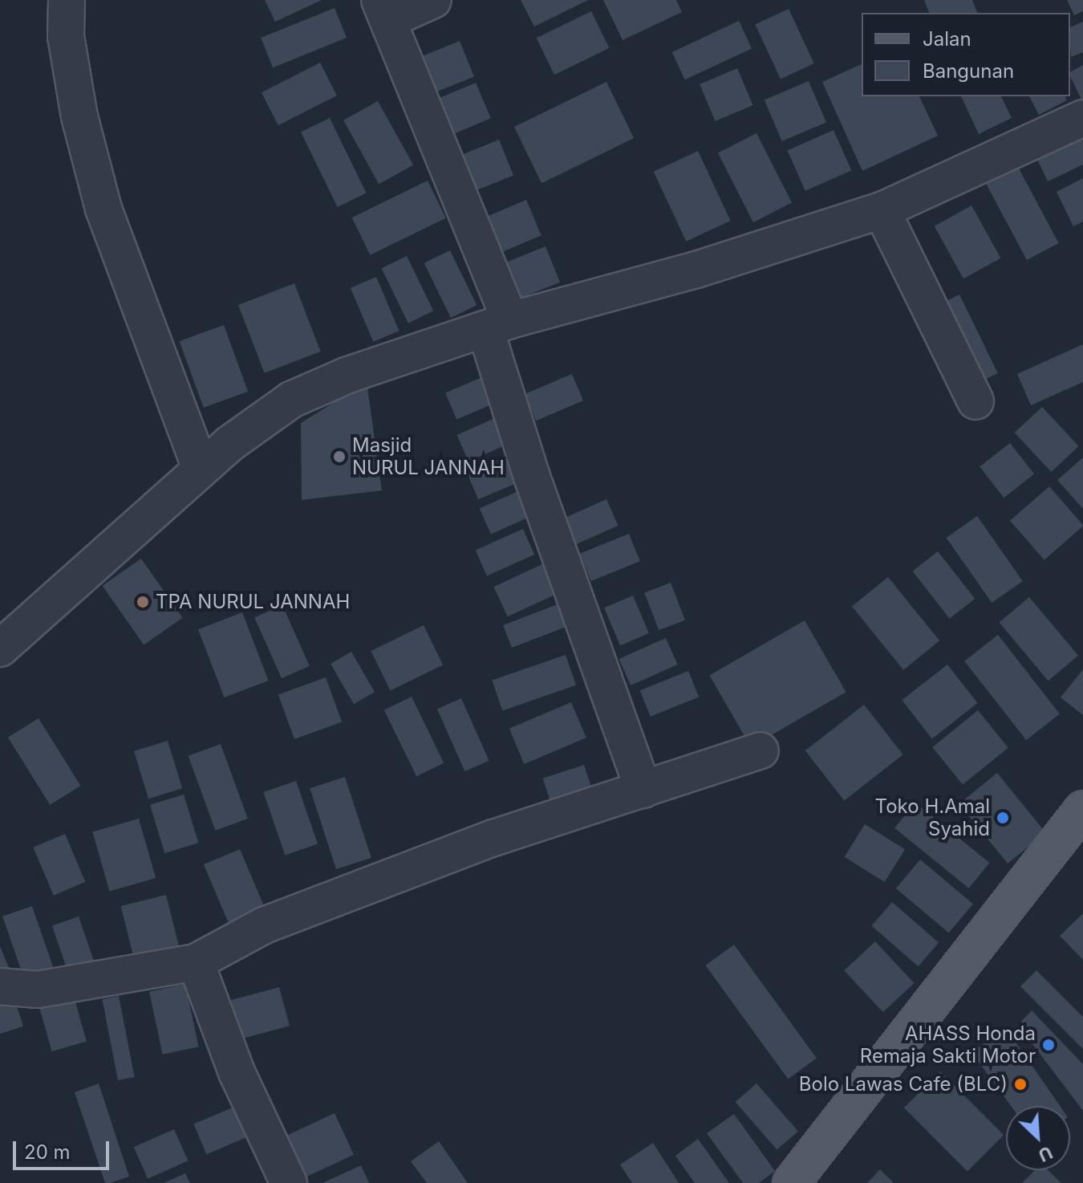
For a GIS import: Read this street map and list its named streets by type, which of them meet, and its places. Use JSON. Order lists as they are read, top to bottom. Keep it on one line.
{"places":["Masjid NURUL JANNAH","TPA NURUL JANNAH","Toko H.Amal Syahid","AHASS Honda Remaja Sakti Motor","Bolo Lawas Cafe (BLC)"],"legend":["Jalan","Bangunan"],"scale_bar":"20 m","north":"bottom right"}
